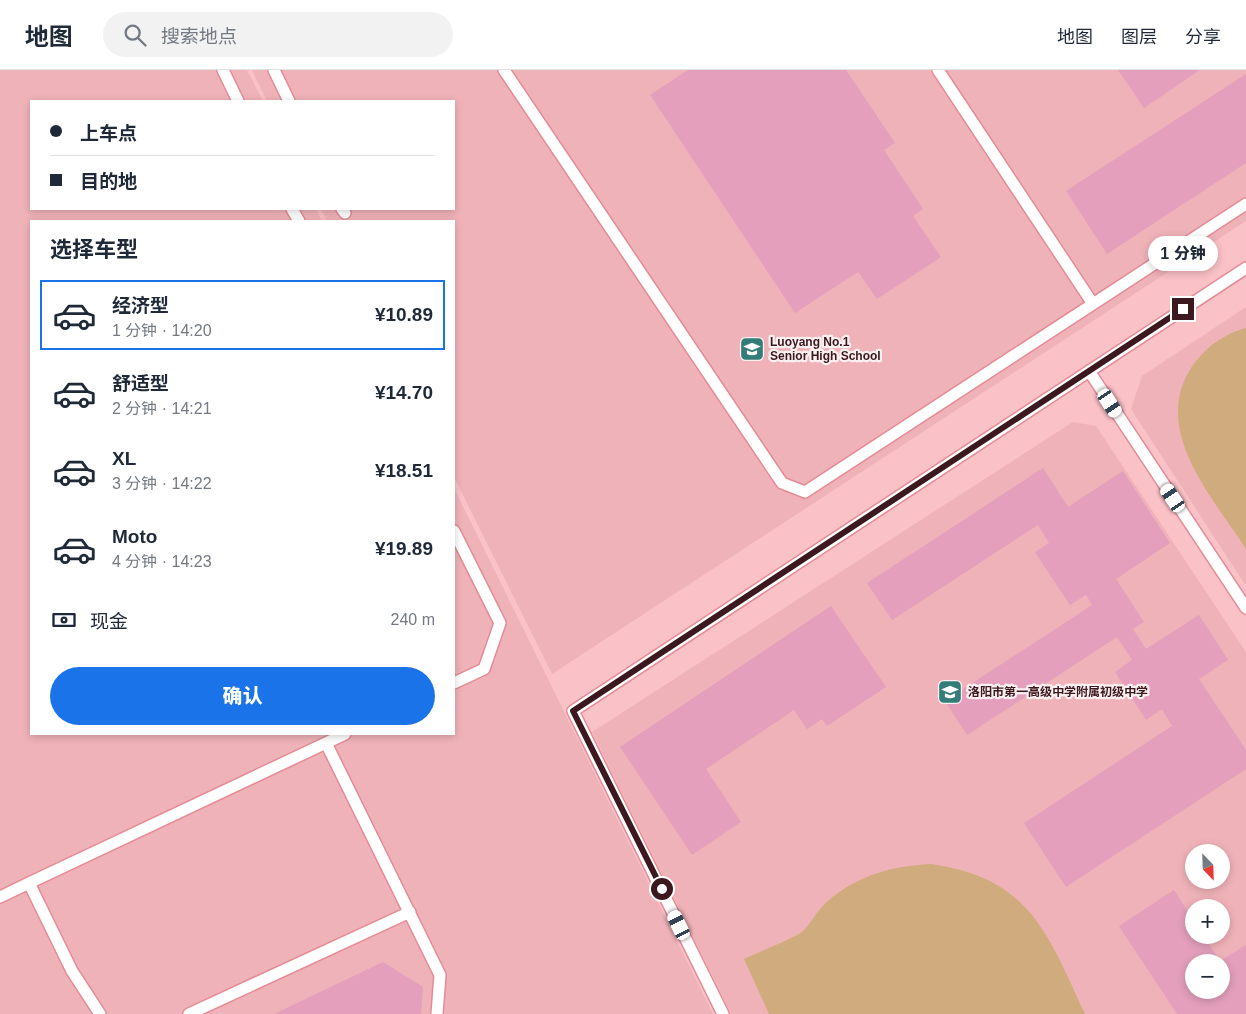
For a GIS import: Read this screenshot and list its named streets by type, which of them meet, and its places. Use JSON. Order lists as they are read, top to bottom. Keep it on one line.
{"places":{"school or university":["Luoyang No.1 Senior High School","洛阳市第一高级中学附属初级中学"]},"north":"bottom right","page":{"header":"地图","search":"搜索地点","nav":["地图","图层","分享"],"banner":["上车点","目的地"],"heading":"选择车型","bubble":"1 分钟","list":[{"name":"经济型","note":"1 分钟 · 14:20","value":"¥10.89"},{"name":"舒适型","note":"2 分钟 · 14:21","value":"¥14.70"},{"name":"XL","note":"3 分钟 · 14:22","value":"¥18.51"},{"name":"Moto","note":"4 分钟 · 14:23","value":"¥19.89"}],"pay":["现金","240 m"],"buttons":"确认","map_buttons":["+","−"]}}
